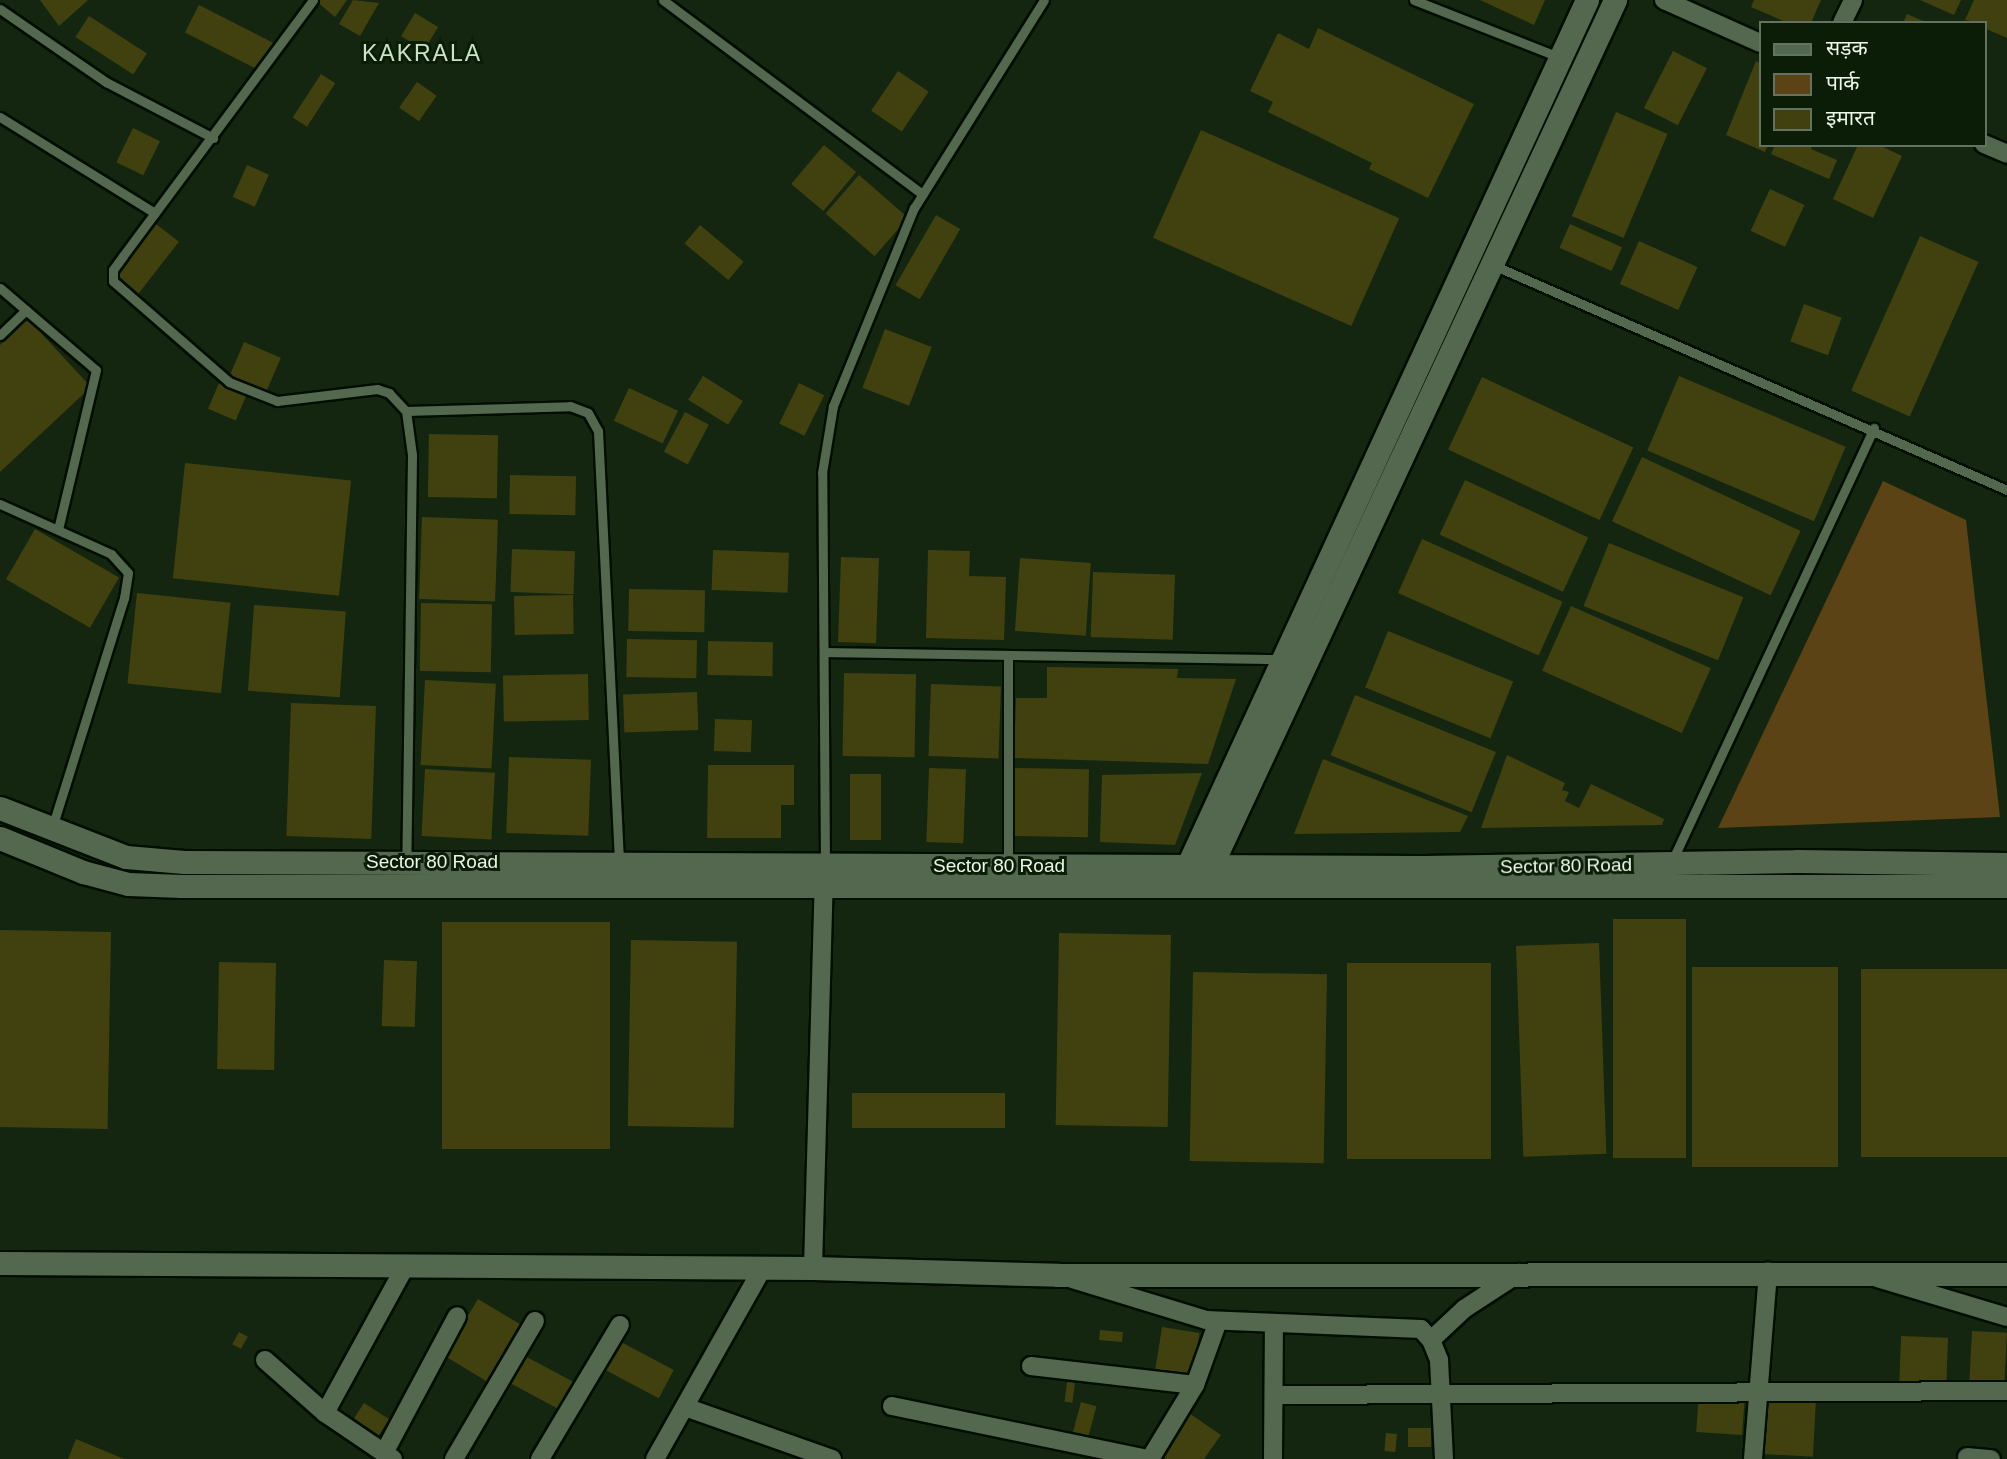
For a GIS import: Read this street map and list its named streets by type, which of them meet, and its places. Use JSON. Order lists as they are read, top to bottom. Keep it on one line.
{"streets":{"street":["Sector 80 Road"]},"districts":["KAKRALA"],"legend":["सड़क","पार्क","इमारत"]}
